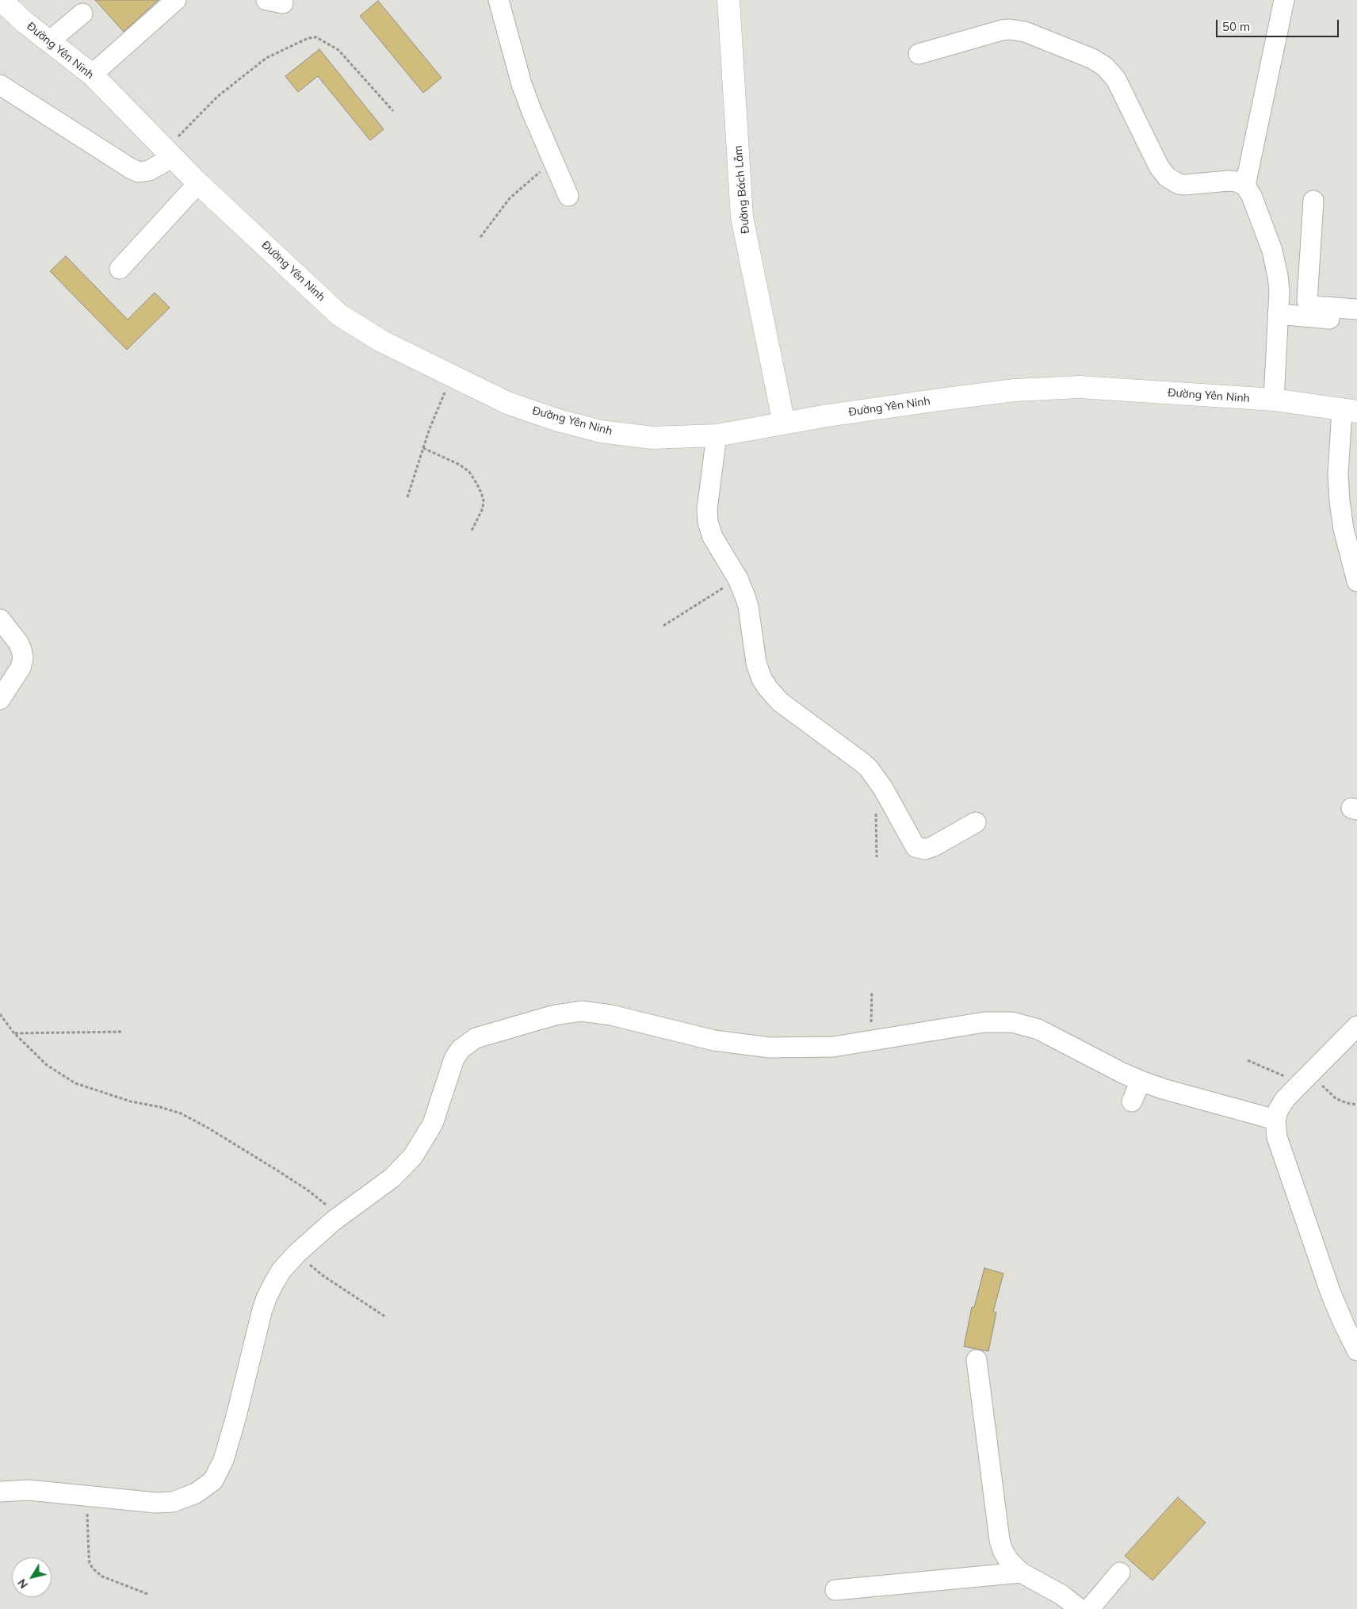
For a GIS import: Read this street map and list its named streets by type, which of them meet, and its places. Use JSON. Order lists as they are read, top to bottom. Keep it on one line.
{"streets":{"main road":["Đường Yên Ninh","Đường Bách Lẫm"]},"crossings":[["Đường Yên Ninh","Đường Bách Lẫm"]],"scale_bar":"50 m","north":"bottom left"}
